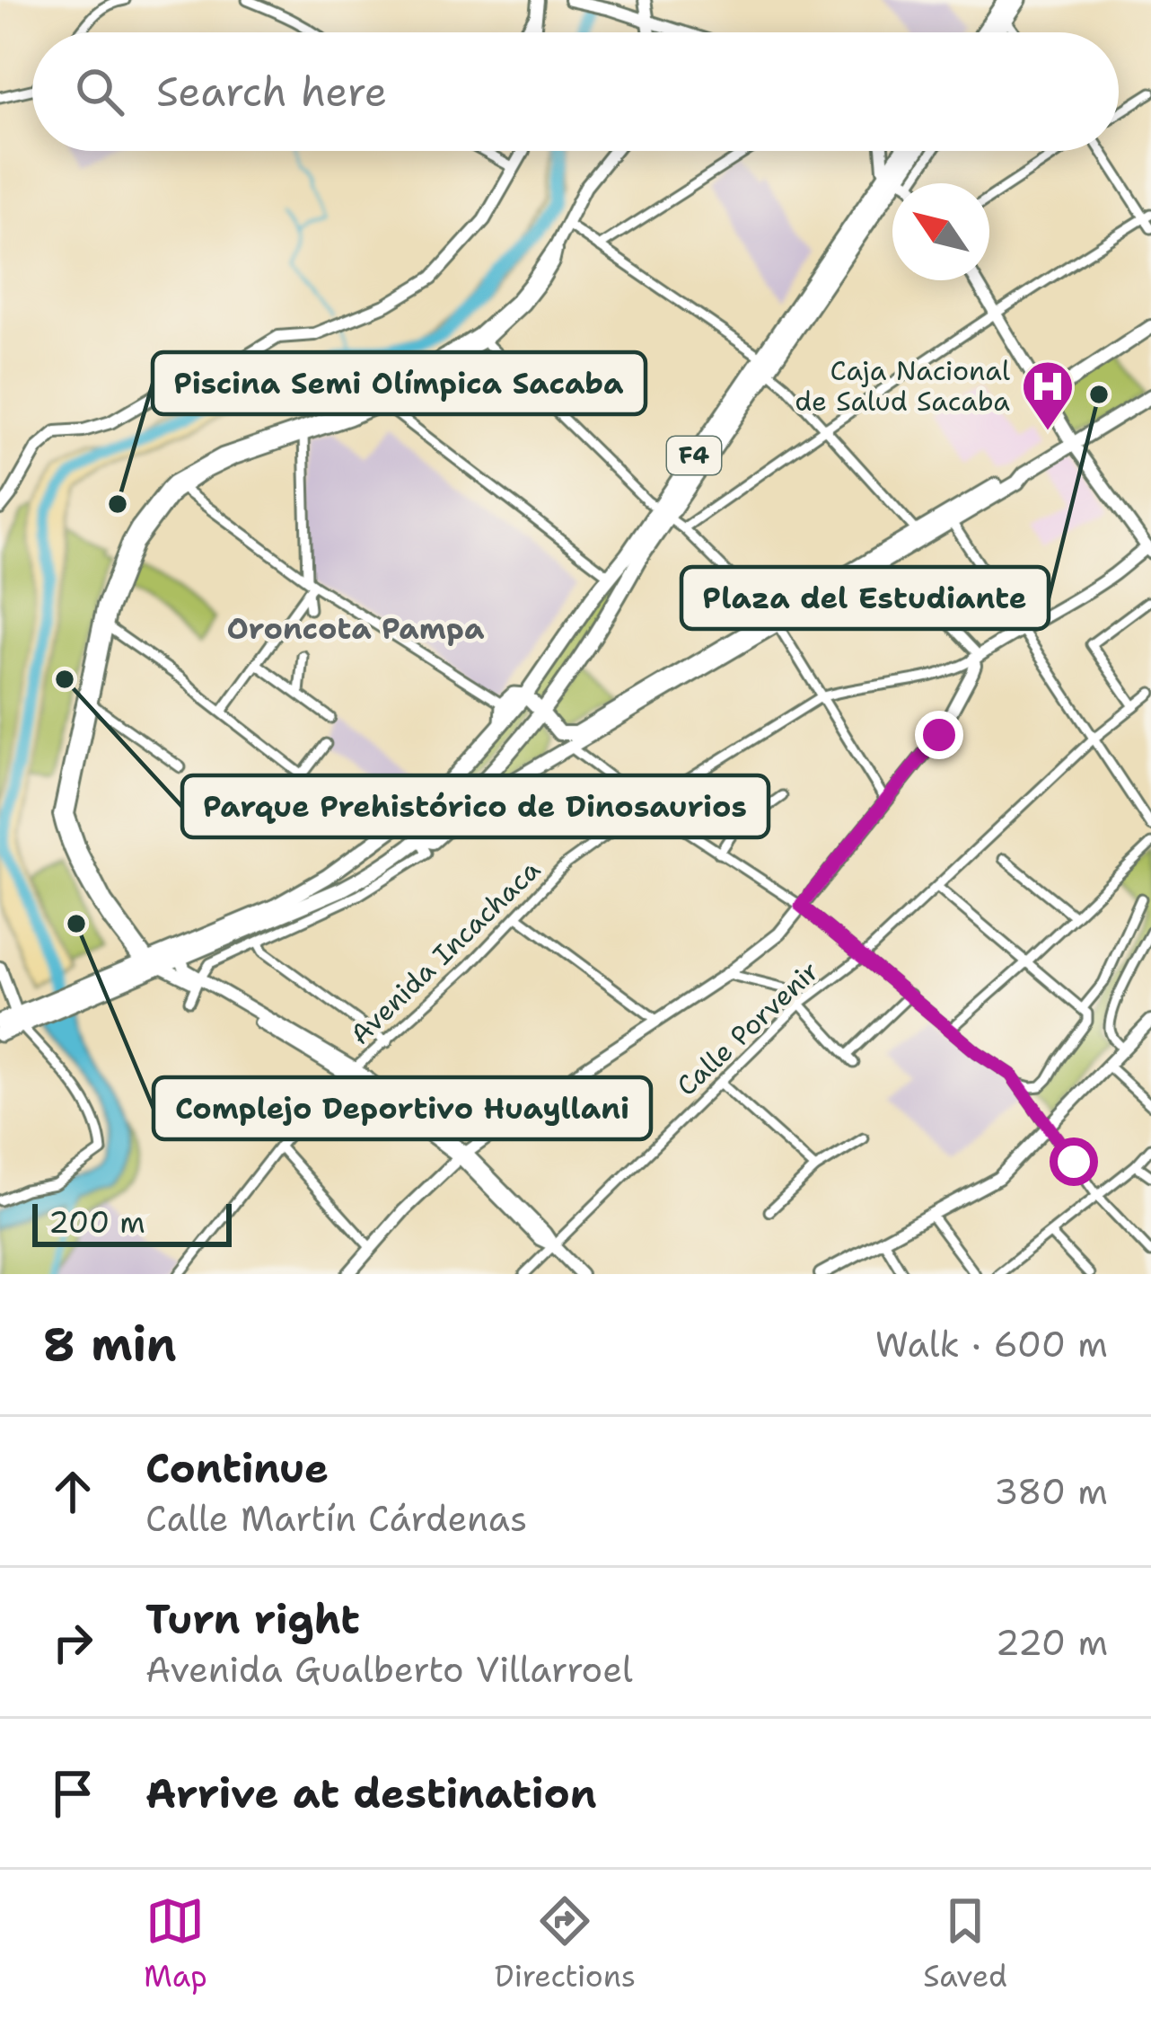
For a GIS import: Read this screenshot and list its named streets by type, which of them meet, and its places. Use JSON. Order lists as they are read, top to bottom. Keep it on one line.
{"streets":{"highway":["F4"],"street":["Avenida Incachaca","Calle Porvenir"]},"districts":["Oroncota Pampa"],"places":{"other":["Plaza del Estudiante","Piscina Semi Olímpica Sacaba","Parque Prehistórico de Dinosaurios","Complejo Deportivo Huayllani"],"hospital":["Caja Nacional de Salud Sacaba"]},"scale_bar":"200 m","north":"top left","page":{"search":"Search here","scale":"200 m","heading":["8 min","Walk · 600 m"],"list":[["Continue","Calle Martín Cárdenas","380 m"],["Turn right","Avenida Gualberto Villarroel","220 m"],"Arrive at destination"],"nav":["Map","Directions","Saved"]}}
